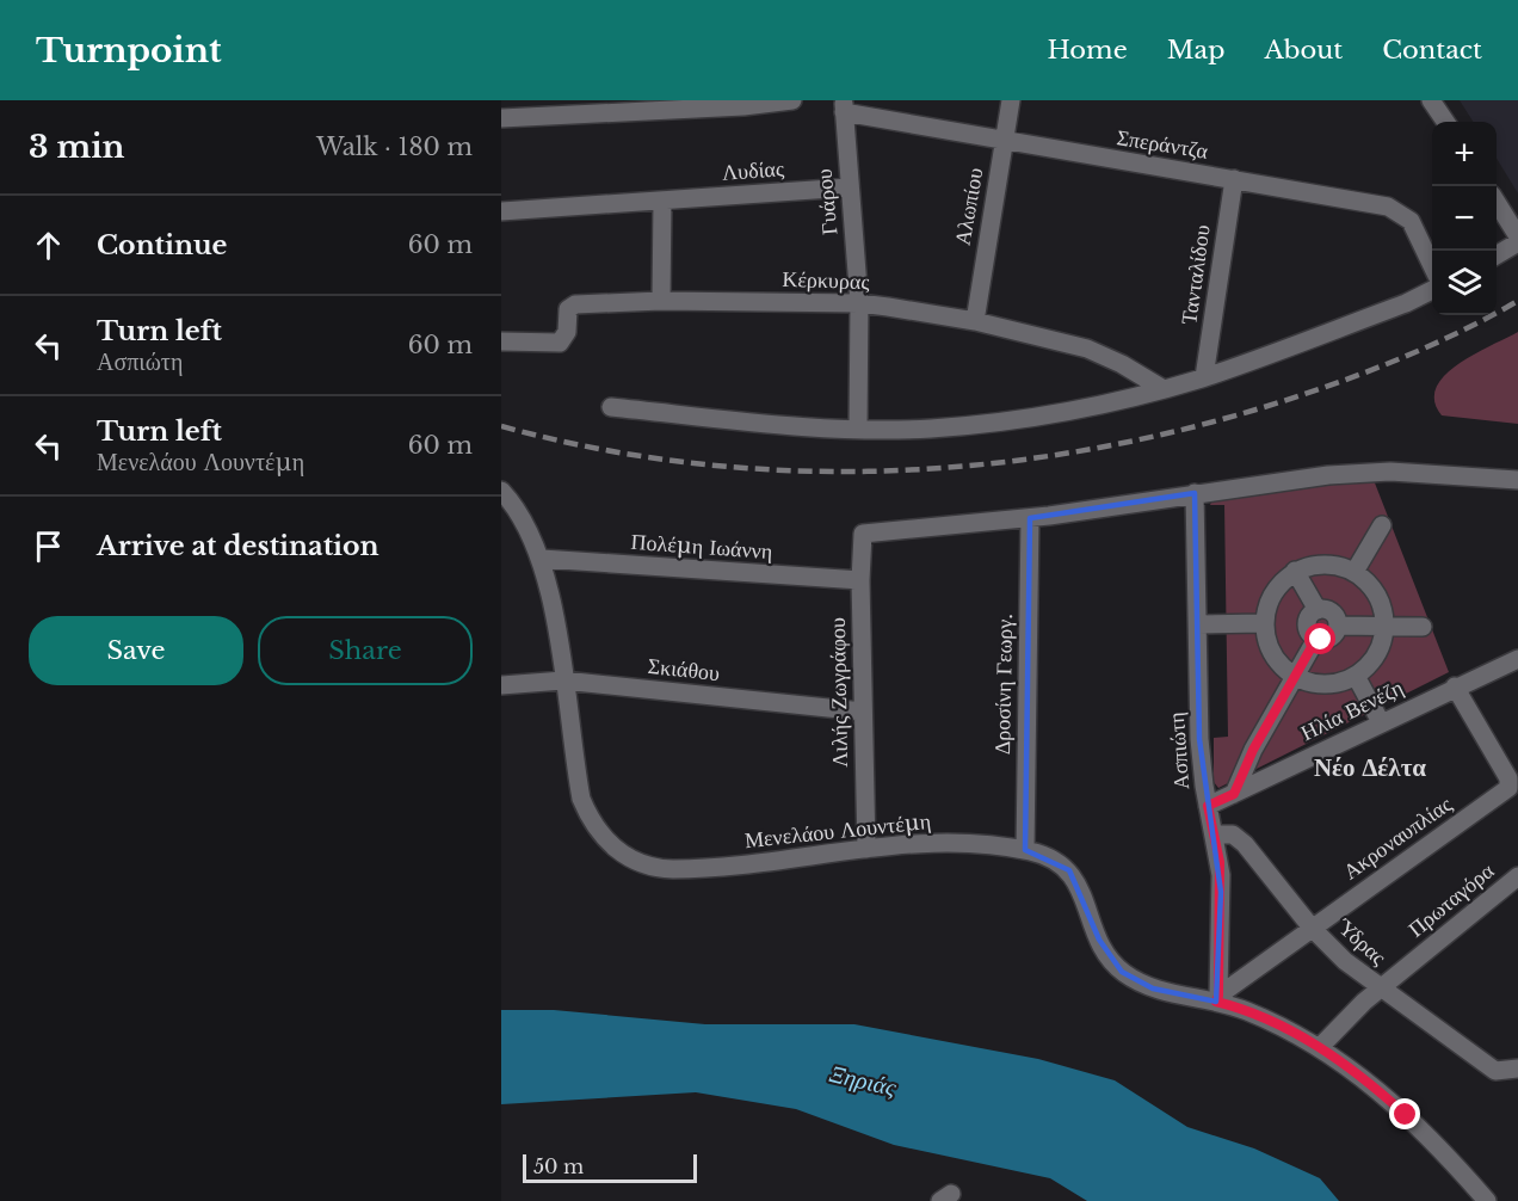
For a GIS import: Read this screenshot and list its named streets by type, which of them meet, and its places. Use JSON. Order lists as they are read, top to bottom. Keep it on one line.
{"streets":{"street":["Σπεράντζα","Λυδίας","Γυάρου","Αλωπίου","Τανταλίδου","Κέρκυρας","Πολέμη Ιωάννη","Σκιάθου","Δροσίνη Γεωργ.","Λιλής Ζωγράφου","Ηλία Βενέζη","Ασπιώτη","Μενελάου Λουντέμη","Ακροναυπλίας","Πρωταγόρα","Ύδρας"]},"crossings":[["Σπεράντζα","Γυάρου"],["Σπεράντζα","Αλωπίου"],["Σπεράντζα","Τανταλίδου"],["Λυδίας","Γυάρου"],["Γυάρου","Κέρκυρας"],["Αλωπίου","Κέρκυρας"],["Πολέμη Ιωάννη","Λιλής Ζωγράφου"],["Πολέμη Ιωάννη","Μενελάου Λουντέμη"],["Σκιάθου","Λιλής Ζωγράφου"],["Σκιάθου","Μενελάου Λουντέμη"],["Δροσίνη Γεωργ.","Λιλής Ζωγράφου"],["Δροσίνη Γεωργ.","Μενελάου Λουντέμη"],["Λιλής Ζωγράφου","Μενελάου Λουντέμη"],["Ηλία Βενέζη","Ασπιώτη"],["Ηλία Βενέζη","Ακροναυπλίας"],["Ασπιώτη","Μενελάου Λουντέμη"],["Ασπιώτη","Ακροναυπλίας"],["Ασπιώτη","Ύδρας"],["Μενελάου Λουντέμη","Ακροναυπλίας"],["Μενελάου Λουντέμη","Πρωταγόρα"],["Ακροναυπλίας","Ύδρας"],["Πρωταγόρα","Ύδρας"]],"districts":["Νέο Δέλτα"],"water":["Ξηριάς"],"scale_bar":"50 m","page":{"header":"Turnpoint","nav":["Home","Map","About","Contact"],"heading":["3 min","Walk · 180 m"],"map_buttons":["+","−"],"list":[["Continue","60 m"],["Turn left","Ασπιώτη","60 m"],["Turn left","Μενελάου Λουντέμη","60 m"],"Arrive at destination"],"buttons":["Save","Share"],"scale":"50 m"}}
